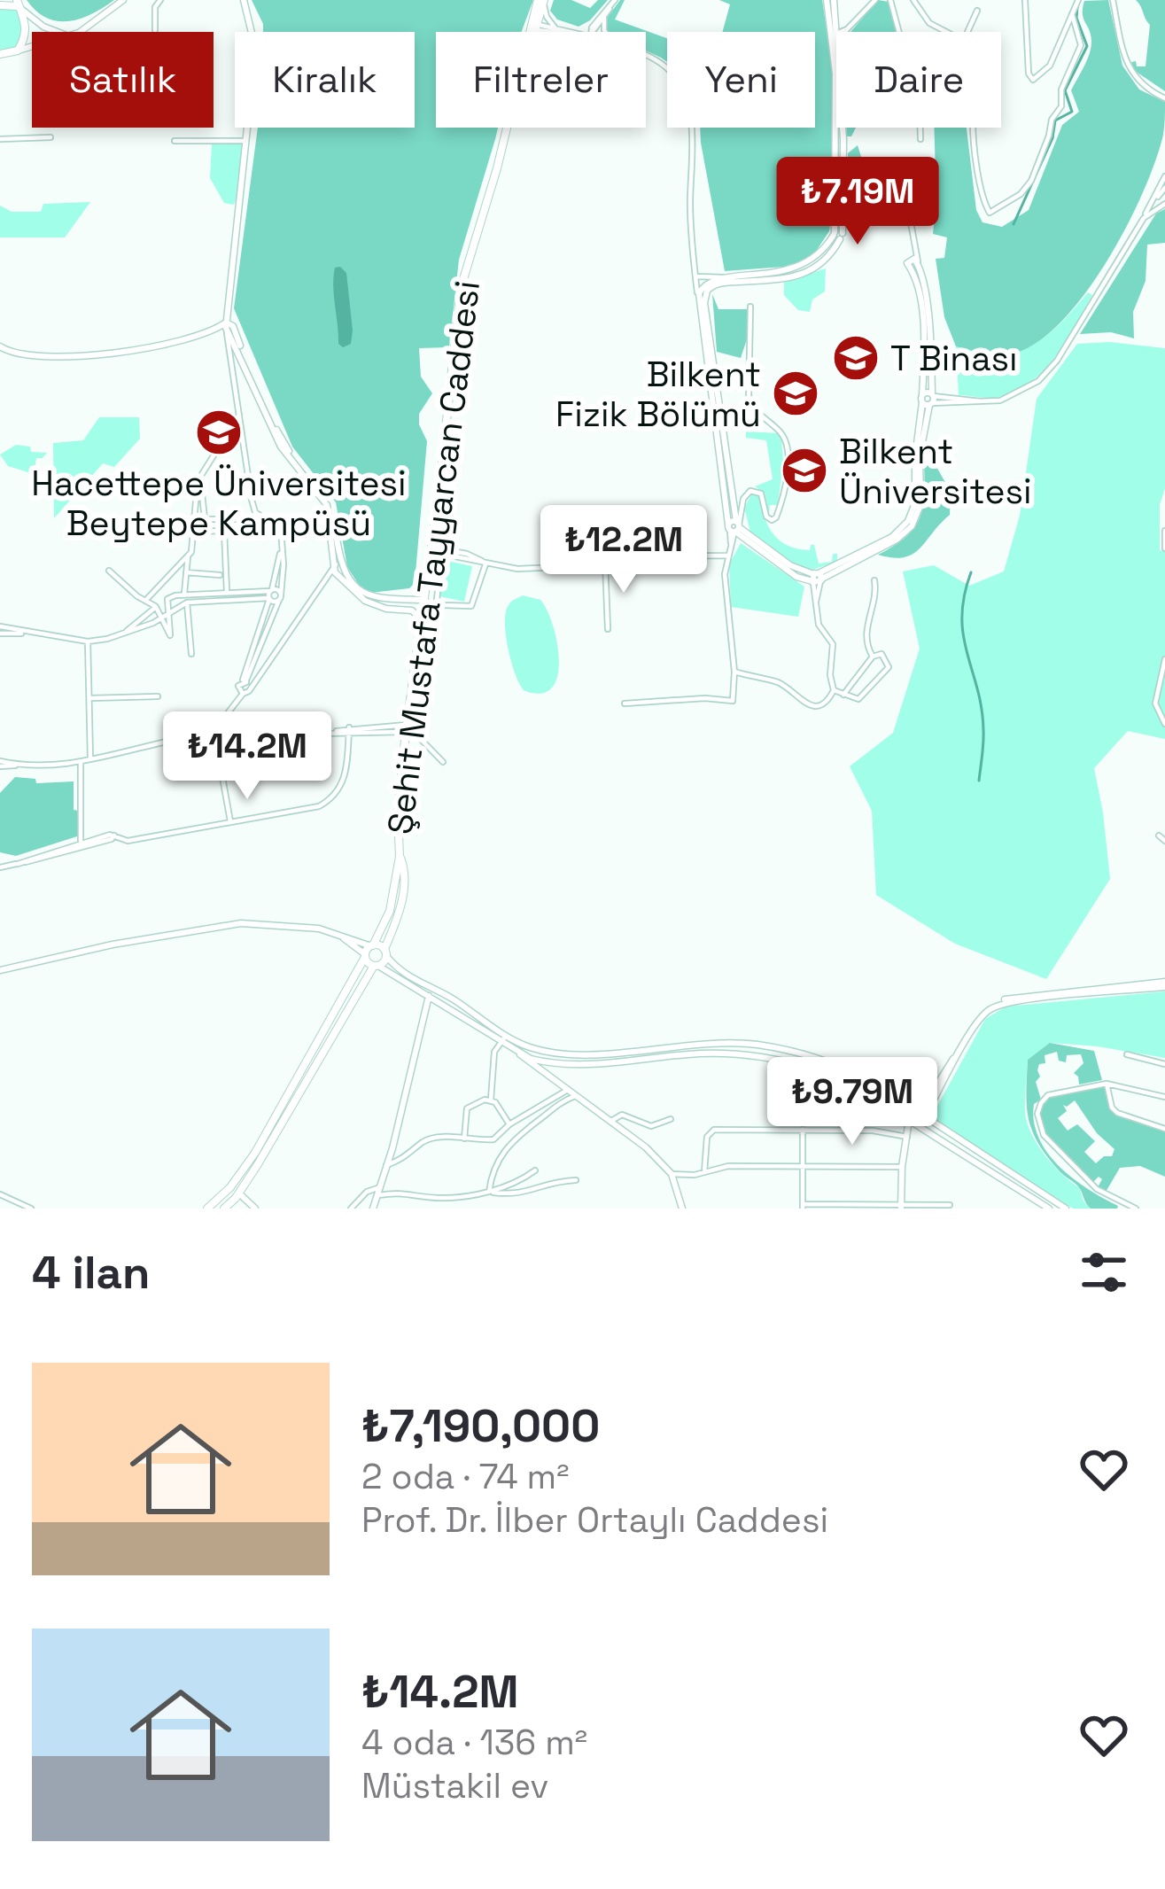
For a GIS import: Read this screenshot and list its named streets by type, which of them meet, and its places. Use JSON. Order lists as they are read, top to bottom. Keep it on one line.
{"streets":{"main road":["Şehit Mustafa Tayyarcan Caddesi"]},"places":{"school or university":["T Binası","Bilkent Fizik Bölümü","Hacettepe Üniversitesi Beytepe Kampüsü","Bilkent Üniversitesi"]},"page":{"chip":["Satılık","Kiralık","Filtreler","Yeni","Daire"],"price":["₺7.19M","₺12.2M","₺14.2M","₺9.79M"],"heading":"4 ilan","list":[{"name":"₺7,190,000","note":"2 oda · 74 m² · Prof. Dr. İlber Ortaylı Caddesi"},{"name":"₺14.2M","note":"4 oda · 136 m² · Müstakil ev"}]}}
